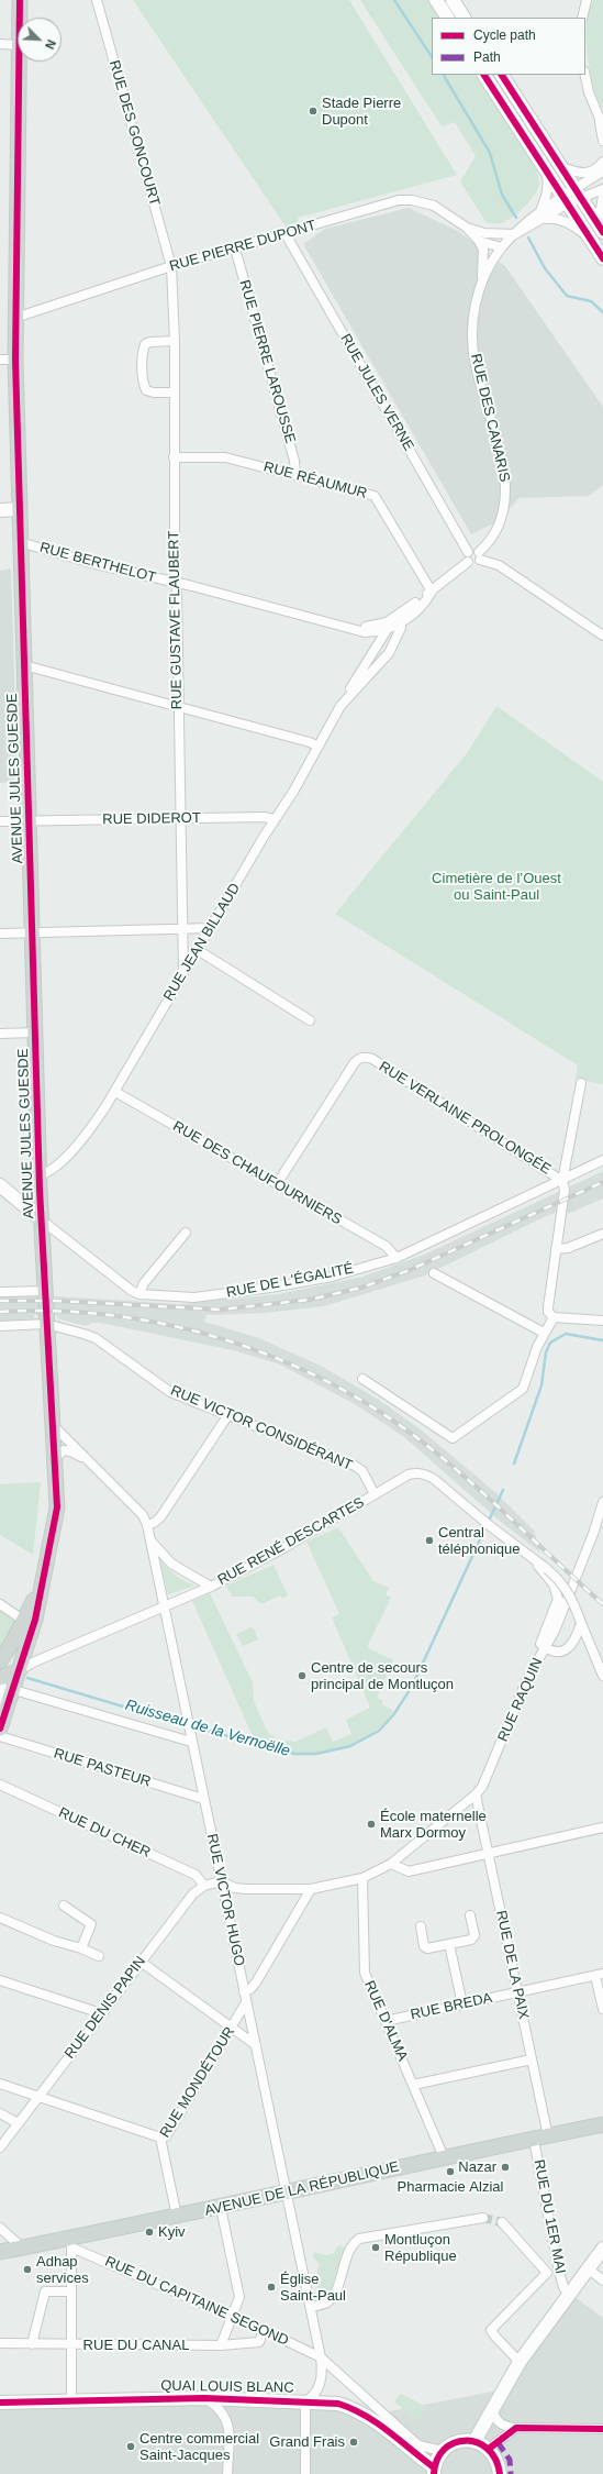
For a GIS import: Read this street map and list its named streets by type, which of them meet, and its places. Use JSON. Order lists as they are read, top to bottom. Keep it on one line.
{"streets":{"main road":["AVENUE JULES GUESDE","AVENUE DE LA RÉPUBLIQUE","QUAI LOUIS BLANC"],"street":["RUE DES GONCOURT","RUE PIERRE DUPONT","RUE PIERRE LAROUSSE","RUE JULES VERNE","RUE DES CANARIS","RUE RÉAUMUR","RUE BERTHELOT","RUE GUSTAVE FLAUBERT","RUE DIDEROT","RUE JEAN BILLAUD","RUE VERLAINE PROLONGÉE","RUE DES CHAUFOURNIERS","RUE DE L'ÉGALITÉ","RUE VICTOR CONSIDÉRANT","RUE RENÉ DESCARTES","RUE RAQUIN","RUE PASTEUR","RUE DU CHER","RUE VICTOR HUGO","RUE DE LA PAIX","RUE BREDA","RUE DENIS PAPIN","RUE D'ALMA","RUE MONDÉTOUR","RUE DU 1ER MAI","RUE DU CAPITAINE SEGOND","RUE DU CANAL"]},"crossings":[["RUE DES GONCOURT","RUE PIERRE DUPONT"],["RUE DES GONCOURT","RUE GUSTAVE FLAUBERT"],["RUE PIERRE DUPONT","RUE PIERRE LAROUSSE"],["RUE PIERRE DUPONT","RUE JULES VERNE"],["RUE PIERRE DUPONT","RUE GUSTAVE FLAUBERT"],["RUE PIERRE DUPONT","AVENUE JULES GUESDE"],["RUE PIERRE LAROUSSE","RUE RÉAUMUR"],["RUE JULES VERNE","RUE DES CANARIS"],["RUE RÉAUMUR","RUE GUSTAVE FLAUBERT"],["RUE BERTHELOT","RUE GUSTAVE FLAUBERT"],["RUE BERTHELOT","AVENUE JULES GUESDE"],["RUE GUSTAVE FLAUBERT","RUE DIDEROT"],["RUE GUSTAVE FLAUBERT","RUE JEAN BILLAUD"],["AVENUE JULES GUESDE","RUE DIDEROT"],["AVENUE JULES GUESDE","RUE JEAN BILLAUD"],["AVENUE JULES GUESDE","RUE VICTOR CONSIDÉRANT"],["RUE DIDEROT","RUE JEAN BILLAUD"],["RUE JEAN BILLAUD","RUE DES CHAUFOURNIERS"],["RUE VERLAINE PROLONGÉE","RUE DES CHAUFOURNIERS"],["RUE VERLAINE PROLONGÉE","RUE DE L'ÉGALITÉ"],["RUE DES CHAUFOURNIERS","RUE DE L'ÉGALITÉ"],["RUE VICTOR CONSIDÉRANT","RUE RENÉ DESCARTES"],["RUE RENÉ DESCARTES","RUE VICTOR HUGO"],["RUE RAQUIN","RUE VICTOR HUGO"],["RUE RAQUIN","RUE DE LA PAIX"],["RUE RAQUIN","RUE DENIS PAPIN"],["RUE RAQUIN","RUE D'ALMA"],["RUE PASTEUR","RUE VICTOR HUGO"],["RUE DU CHER","RUE DENIS PAPIN"],["RUE VICTOR HUGO","RUE DENIS PAPIN"],["RUE VICTOR HUGO","RUE MONDÉTOUR"],["RUE VICTOR HUGO","AVENUE DE LA RÉPUBLIQUE"],["RUE VICTOR HUGO","QUAI LOUIS BLANC"],["RUE DE LA PAIX","RUE BREDA"],["RUE DE LA PAIX","AVENUE DE LA RÉPUBLIQUE"],["RUE BREDA","RUE D'ALMA"],["RUE D'ALMA","AVENUE DE LA RÉPUBLIQUE"],["RUE MONDÉTOUR","AVENUE DE LA RÉPUBLIQUE"],["AVENUE DE LA RÉPUBLIQUE","RUE DU 1ER MAI"],["AVENUE DE LA RÉPUBLIQUE","RUE DU CAPITAINE SEGOND"],["RUE DU CAPITAINE SEGOND","RUE DU CANAL"],["RUE DU CAPITAINE SEGOND","QUAI LOUIS BLANC"]],"water":["Ruisseau de la Vernoëlle"],"parks":["Cimetière de l’Ouest ou Saint-Paul"],"places":["Stade Pierre Dupont","Central téléphonique","Centre de secours principal de Montluçon","École maternelle Marx Dormoy","Nazar","Pharmacie Alzial","Kyiv","Montluçon République","Adhap services","Église Saint-Paul","Grand Frais","Centre commercial Saint-Jacques"],"legend":["Cycle path","Path"],"north":"bottom right"}
